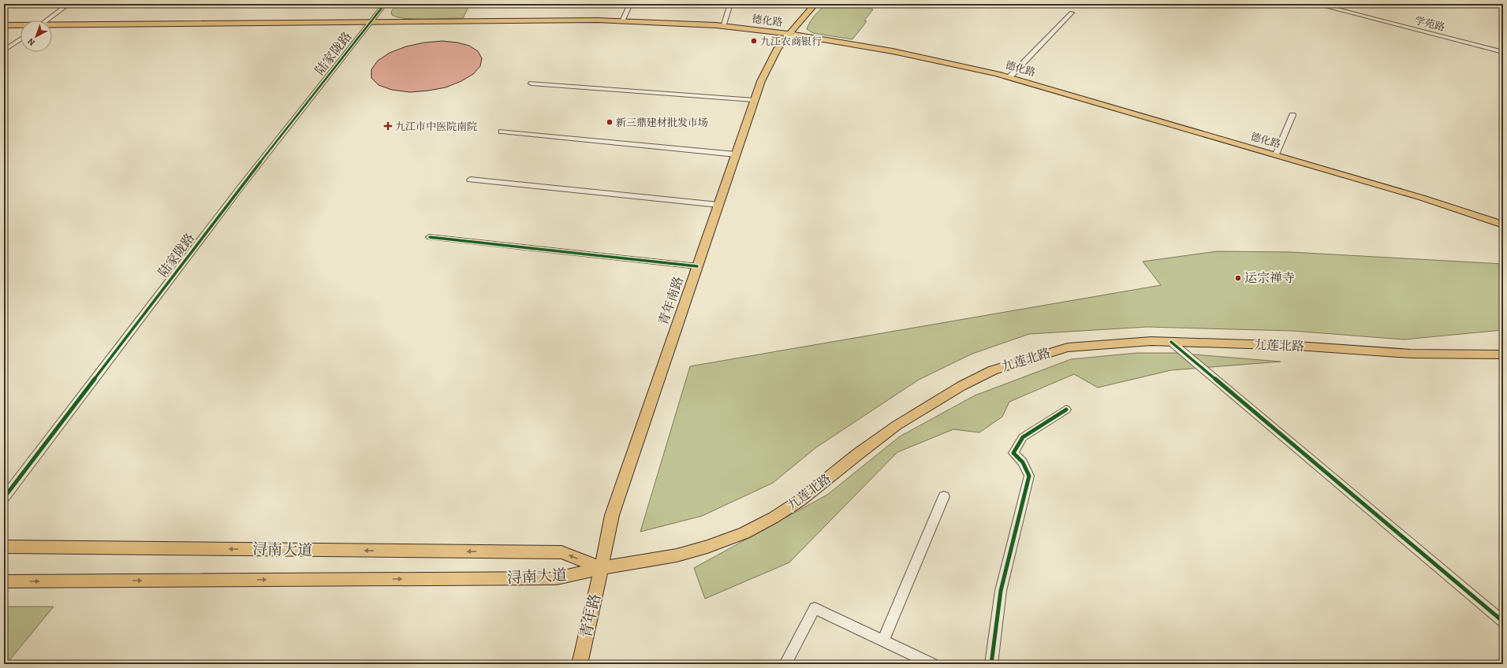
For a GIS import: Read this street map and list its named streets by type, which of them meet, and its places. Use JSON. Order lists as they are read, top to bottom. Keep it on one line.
{"streets":{"main road":["德化路","青年南路","九莲北路","浔南大道","青年路"],"street":["学苑路","陆家陇路"]},"crossings":[["德化路","陆家陇路"],["德化路","青年南路"],["青年南路","九莲北路"],["青年南路","浔南大道"],["青年南路","青年路"],["九莲北路","浔南大道"],["九莲北路","青年路"],["浔南大道","青年路"]],"places":{"other":["九江农商银行","新三鼎建材批发市场","运宗禅寺"],"health":["九江市中医院南院"]},"north":"bottom left"}
